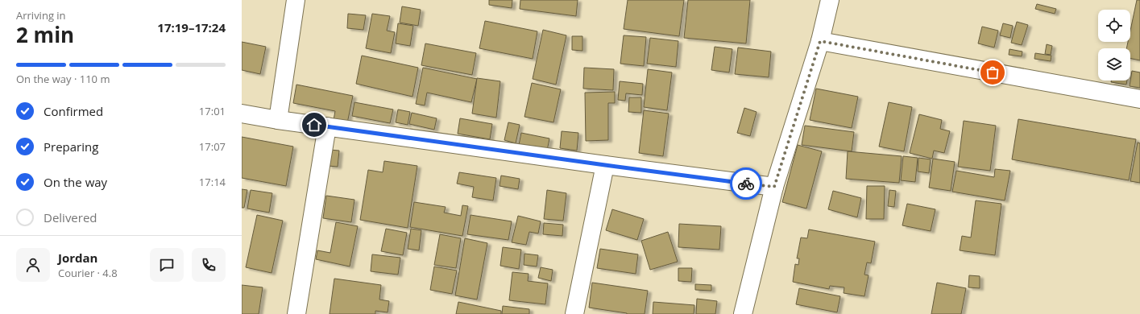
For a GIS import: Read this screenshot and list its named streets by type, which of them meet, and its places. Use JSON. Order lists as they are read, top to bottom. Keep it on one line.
{"page":{"heading":["2 min","Arriving in","17:19–17:24"],"panel":["Jordan","Courier · 4.8"],"bar":"On the way · 110 m","list":[["Confirmed","17:01"],["Preparing","17:07"],["On the way","17:14"],"Delivered"]}}
